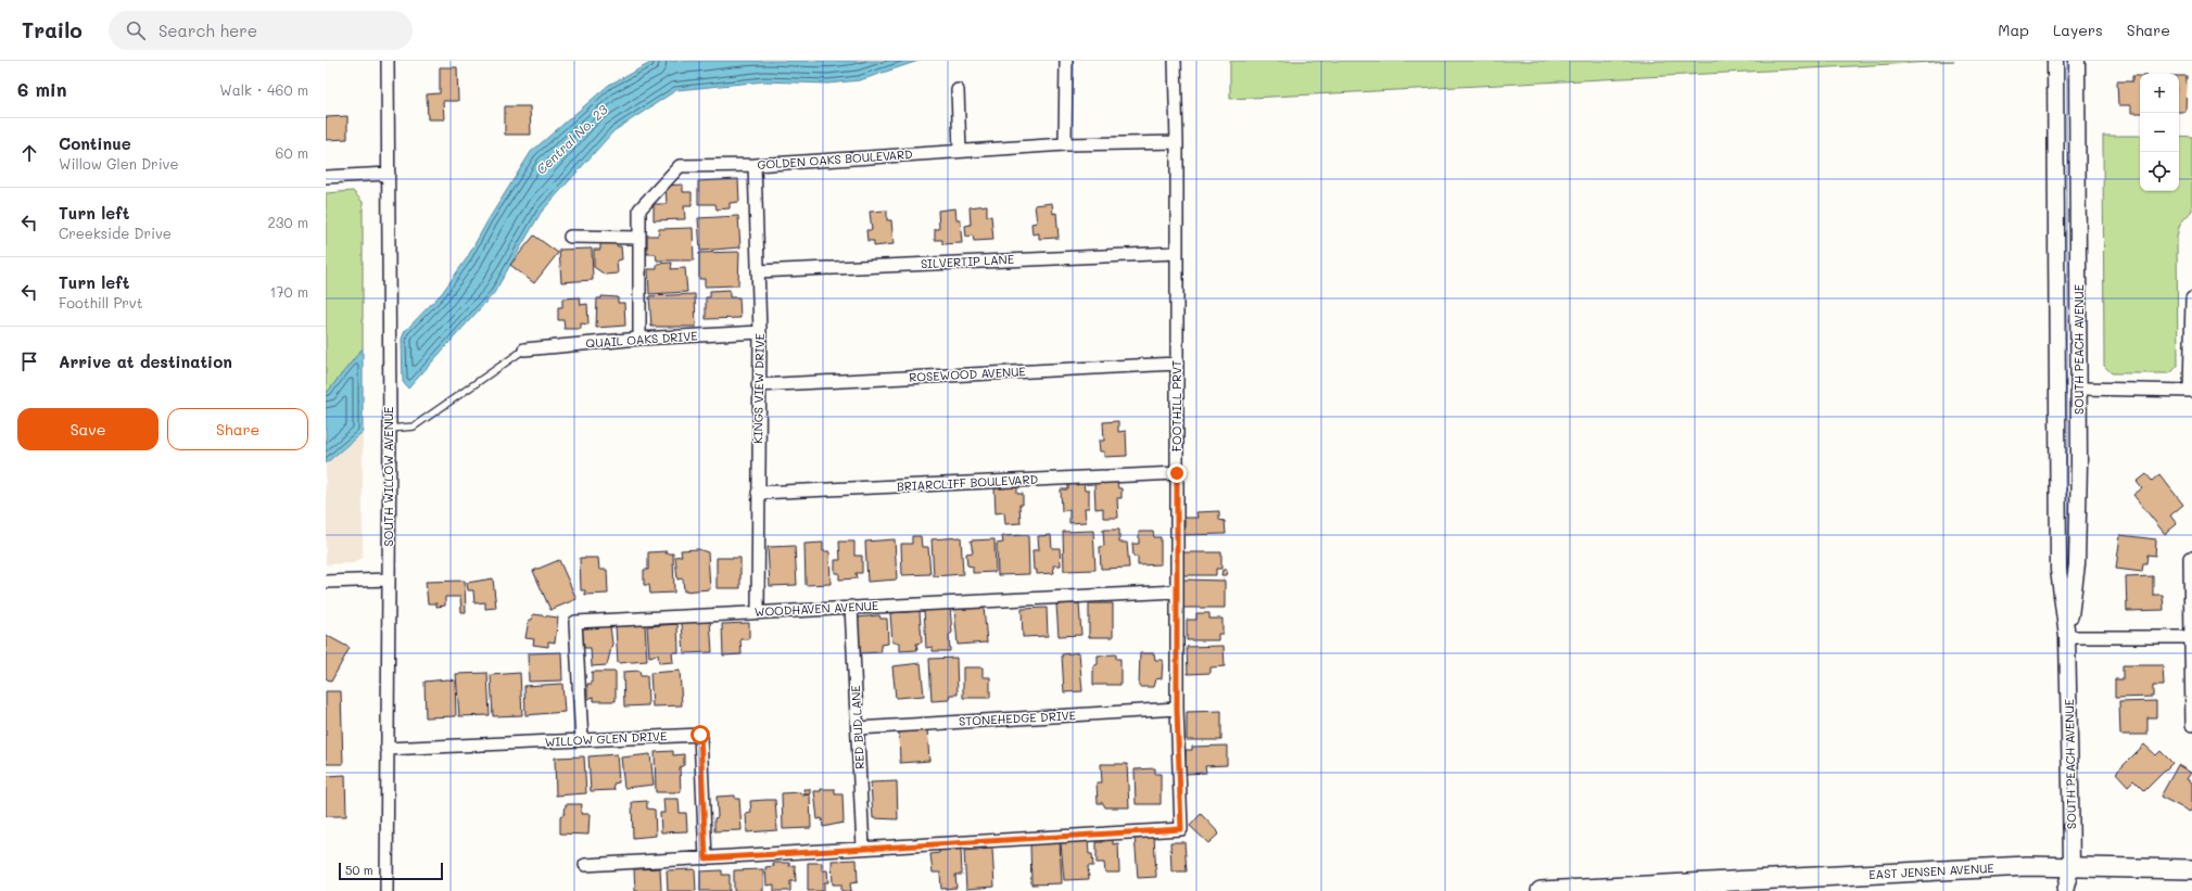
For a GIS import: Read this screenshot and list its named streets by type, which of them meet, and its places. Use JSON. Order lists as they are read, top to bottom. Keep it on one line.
{"streets":{"main road":["EAST JENSEN AVENUE"],"street":["GOLDEN OAKS BOULEVARD","SILVERTIP LANE","QUAIL OAKS DRIVE","SOUTH PEACH AVENUE","ROSEWOOD AVENUE","KINGS VIEW DRIVE","FOOTHILL PRVT","SOUTH WILLOW AVENUE","BRIARCLIFF BOULEVARD","WOODHAVEN AVENUE","STONEHEDGE DRIVE","RED BUD LANE","WILLOW GLEN DRIVE"]},"crossings":[["GOLDEN OAKS BOULEVARD","QUAIL OAKS DRIVE"],["GOLDEN OAKS BOULEVARD","KINGS VIEW DRIVE"],["GOLDEN OAKS BOULEVARD","FOOTHILL PRVT"],["SILVERTIP LANE","KINGS VIEW DRIVE"],["SILVERTIP LANE","FOOTHILL PRVT"],["QUAIL OAKS DRIVE","KINGS VIEW DRIVE"],["SOUTH PEACH AVENUE","EAST JENSEN AVENUE"],["ROSEWOOD AVENUE","KINGS VIEW DRIVE"],["ROSEWOOD AVENUE","FOOTHILL PRVT"],["KINGS VIEW DRIVE","BRIARCLIFF BOULEVARD"],["KINGS VIEW DRIVE","WOODHAVEN AVENUE"],["FOOTHILL PRVT","BRIARCLIFF BOULEVARD"],["FOOTHILL PRVT","WOODHAVEN AVENUE"],["FOOTHILL PRVT","STONEHEDGE DRIVE"],["FOOTHILL PRVT","RED BUD LANE"],["SOUTH WILLOW AVENUE","WILLOW GLEN DRIVE"],["WOODHAVEN AVENUE","RED BUD LANE"],["WOODHAVEN AVENUE","WILLOW GLEN DRIVE"],["STONEHEDGE DRIVE","RED BUD LANE"]],"water":["Central No. 23"],"scale_bar":"50 m","page":{"header":"Trailo","search":"Search here","nav":["Map","Layers","Share"],"heading":["6 min","Walk · 460 m"],"map_buttons":["+","−"],"list":[["Continue","Willow Glen Drive","60 m"],["Turn left","Creekside Drive","230 m"],["Turn left","Foothill Prvt","170 m"],"Arrive at destination"],"buttons":["Save","Share"],"scale":"50 m"}}
